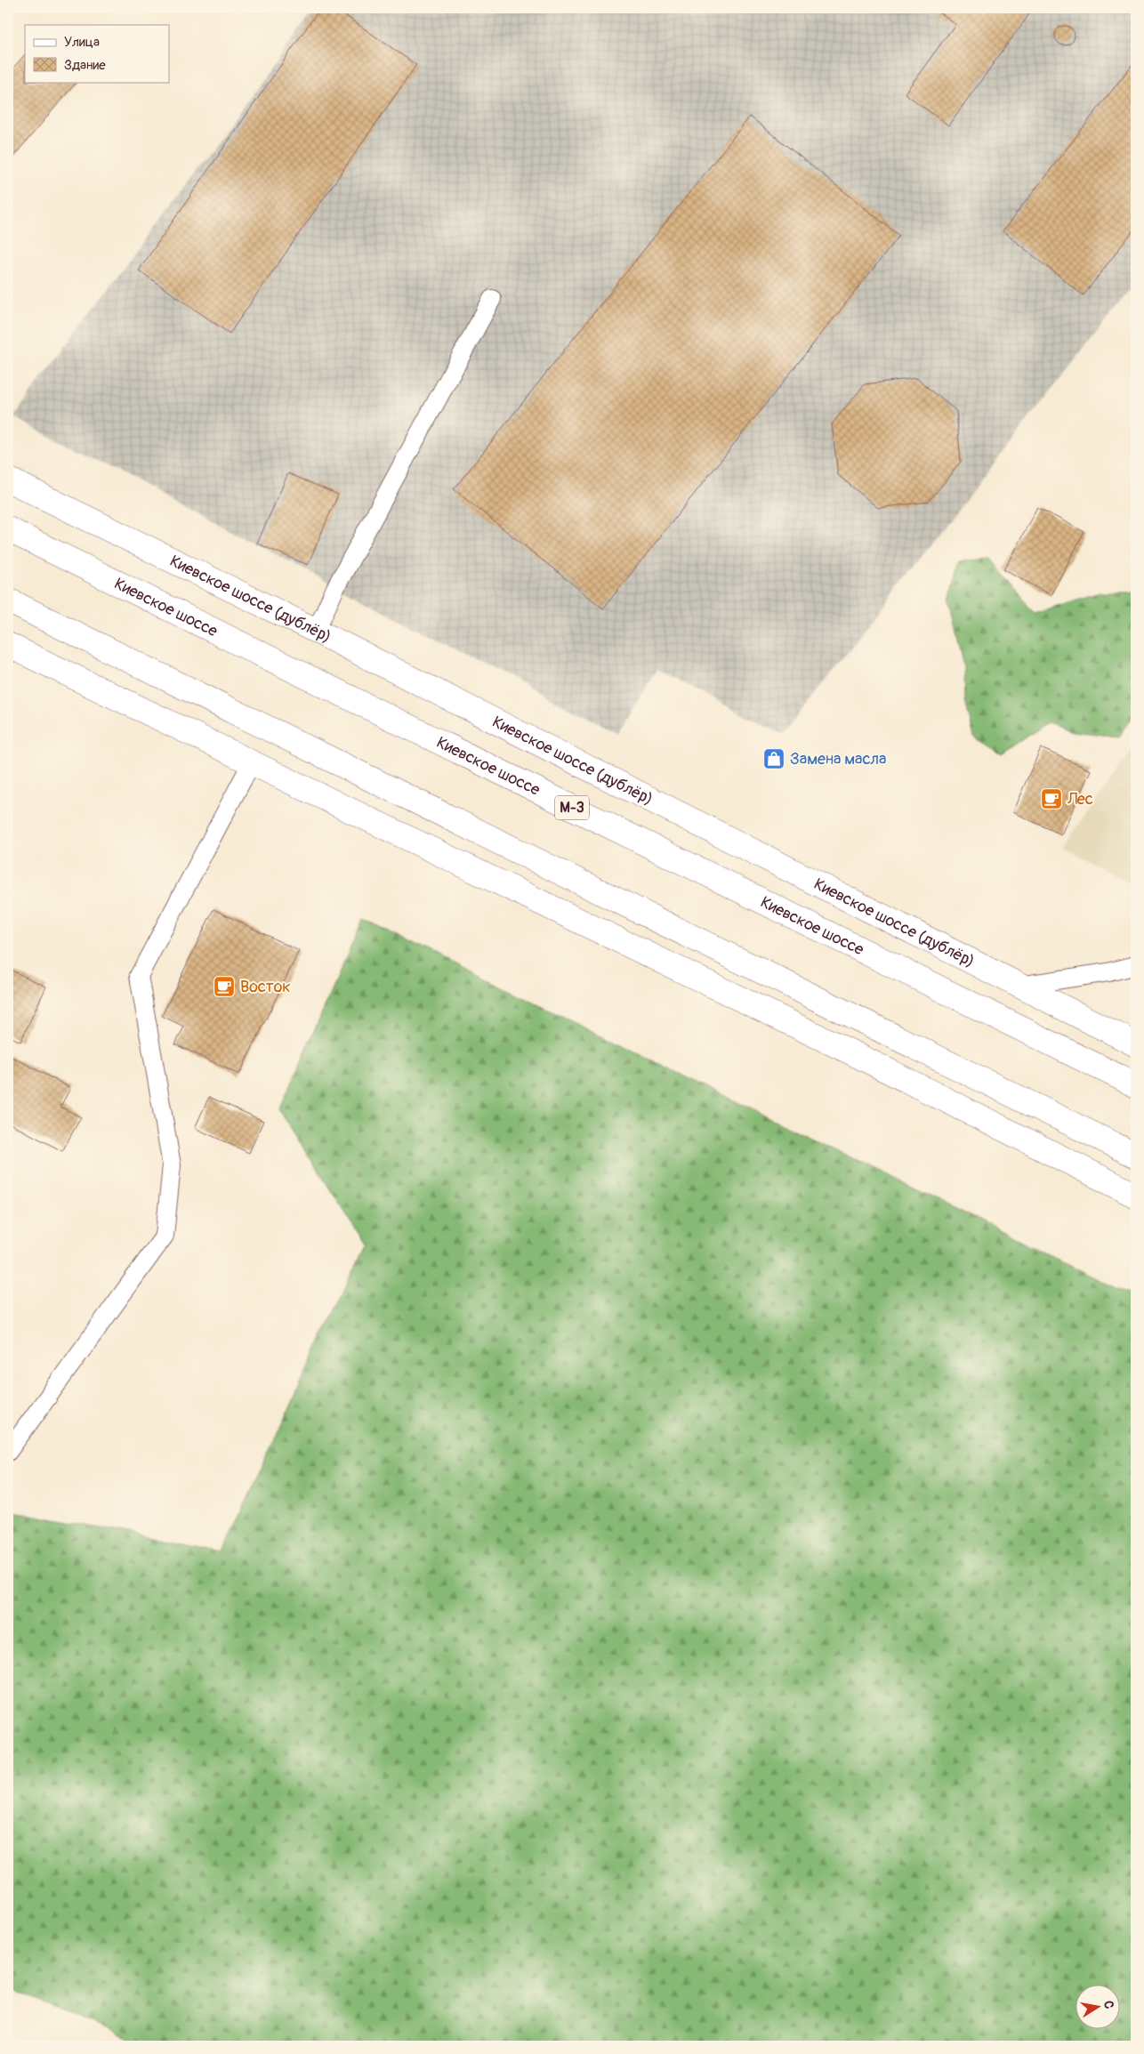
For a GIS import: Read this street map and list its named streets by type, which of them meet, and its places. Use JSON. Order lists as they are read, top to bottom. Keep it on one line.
{"streets":{"main road":["Киевское шоссе (дублёр)","Киевское шоссе","М-3"]},"places":{"shop":["Замена масла"],"cafe":["Лес","Восток"]},"legend":["Улица","Здание"],"north":"right"}
